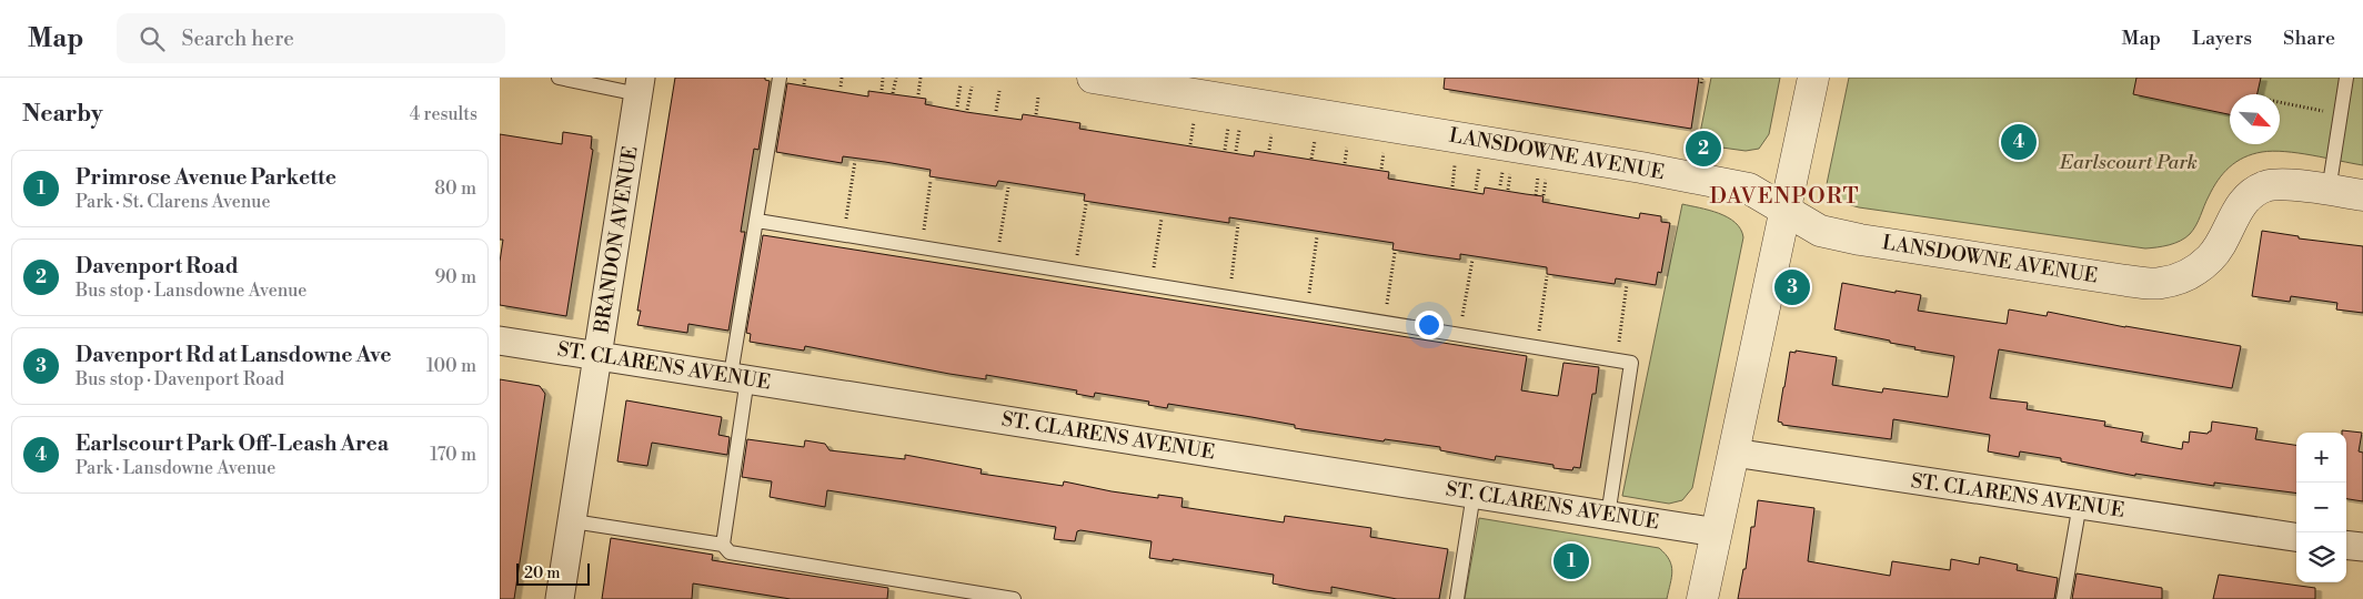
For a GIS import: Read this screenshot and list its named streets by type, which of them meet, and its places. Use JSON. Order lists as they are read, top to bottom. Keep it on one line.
{"streets":{"street":["LANSDOWNE AVENUE","BRANDON AVENUE","ST. CLARENS AVENUE"]},"crossings":[["BRANDON AVENUE","ST. CLARENS AVENUE"]],"districts":["DAVENPORT"],"parks":["Earlscourt Park"],"scale_bar":"20 m","north":"bottom right","page":{"header":"Map","search":"Search here","nav":["Map","Layers","Share"],"heading":["Nearby","4 results"],"pins":["4","2","3","1"],"list":[{"mark":"1","name":"Primrose Avenue Parkette","note":"Park · St. Clarens Avenue","value":"80 m"},{"mark":"2","name":"Davenport Road","note":"Bus stop · Lansdowne Avenue","value":"90 m"},{"mark":"3","name":"Davenport Rd at Lansdowne Ave","note":"Bus stop · Davenport Road","value":"100 m"},{"mark":"4","name":"Earlscourt Park Off-Leash Area","note":"Park · Lansdowne Avenue","value":"170 m"}],"map_buttons":["+","−"],"scale":"20 m"}}
